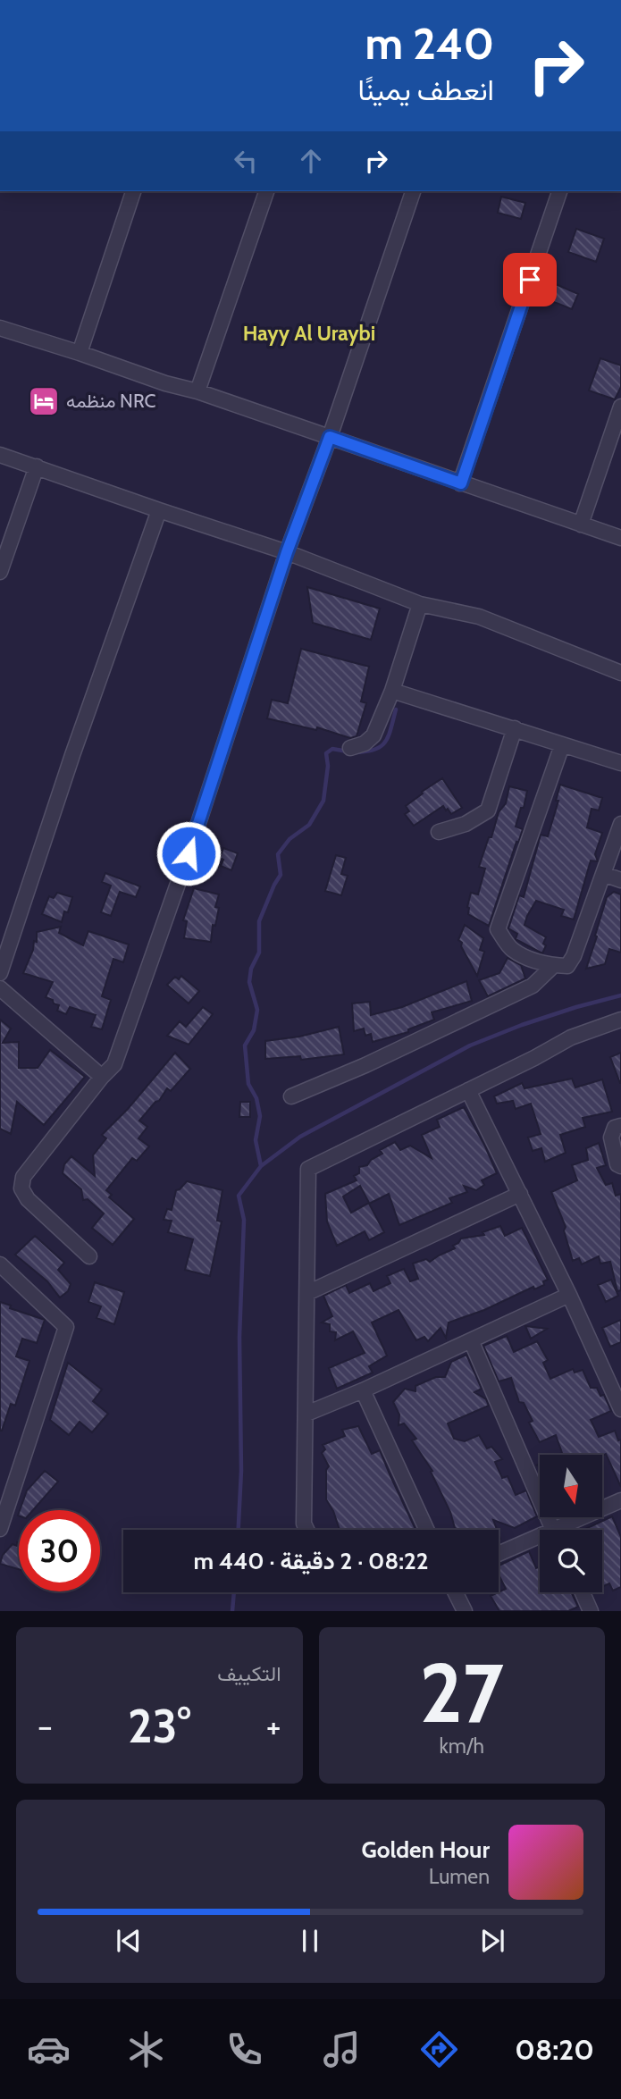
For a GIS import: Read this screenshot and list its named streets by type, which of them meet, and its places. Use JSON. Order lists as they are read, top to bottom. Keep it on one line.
{"districts":["Hayy Al Uraybi"],"places":{"hotel":["منظمه NRC"]},"north":"bottom","page":{"turn":["240 m","انعطف يمينًا"],"limit":"30","trip":"08:22 · 2 دقيقة · 440 m","tile":[["27","km/h"],"التكييف"],"heat":["−","23°","+"],"song":["Golden Hour","Lumen"],"tabs":"08:20"}}
